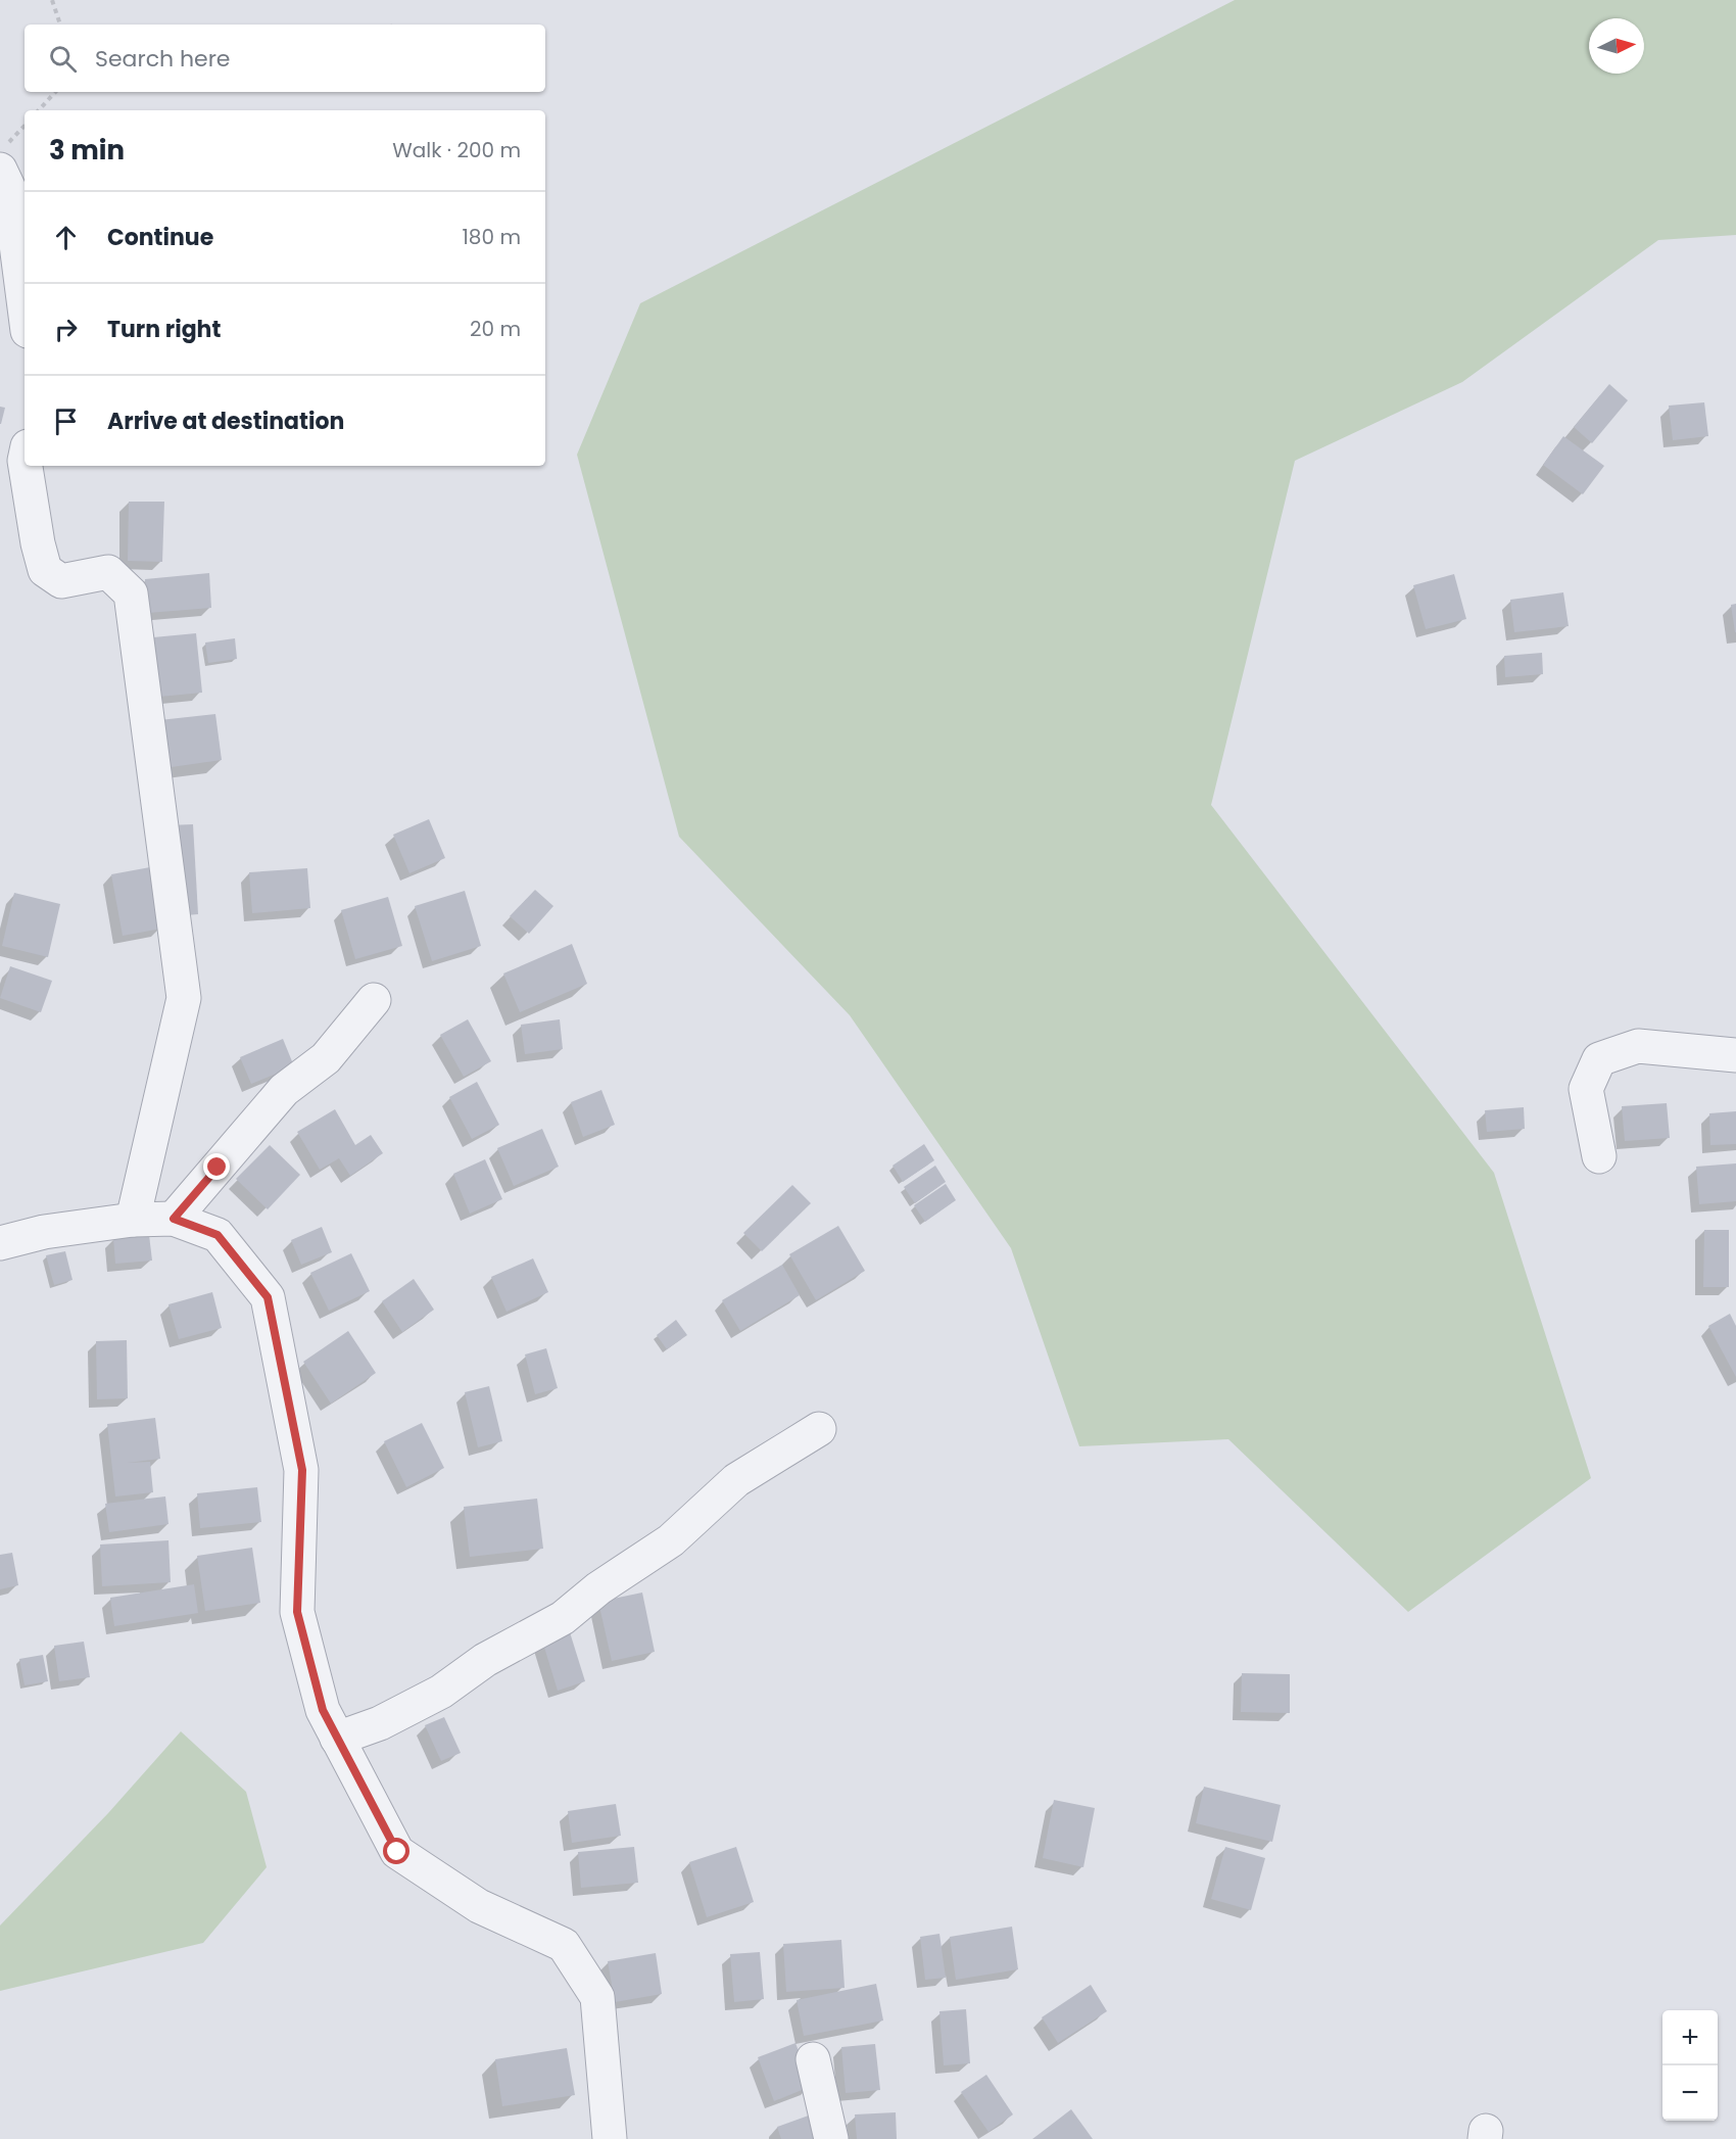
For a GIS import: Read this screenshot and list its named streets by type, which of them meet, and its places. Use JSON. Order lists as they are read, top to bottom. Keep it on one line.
{"north":"right","page":{"search":"Search here","heading":["3 min","Walk · 200 m"],"list":[["Continue","180 m"],["Turn right","20 m"],"Arrive at destination"],"map_buttons":["+","−"]}}
